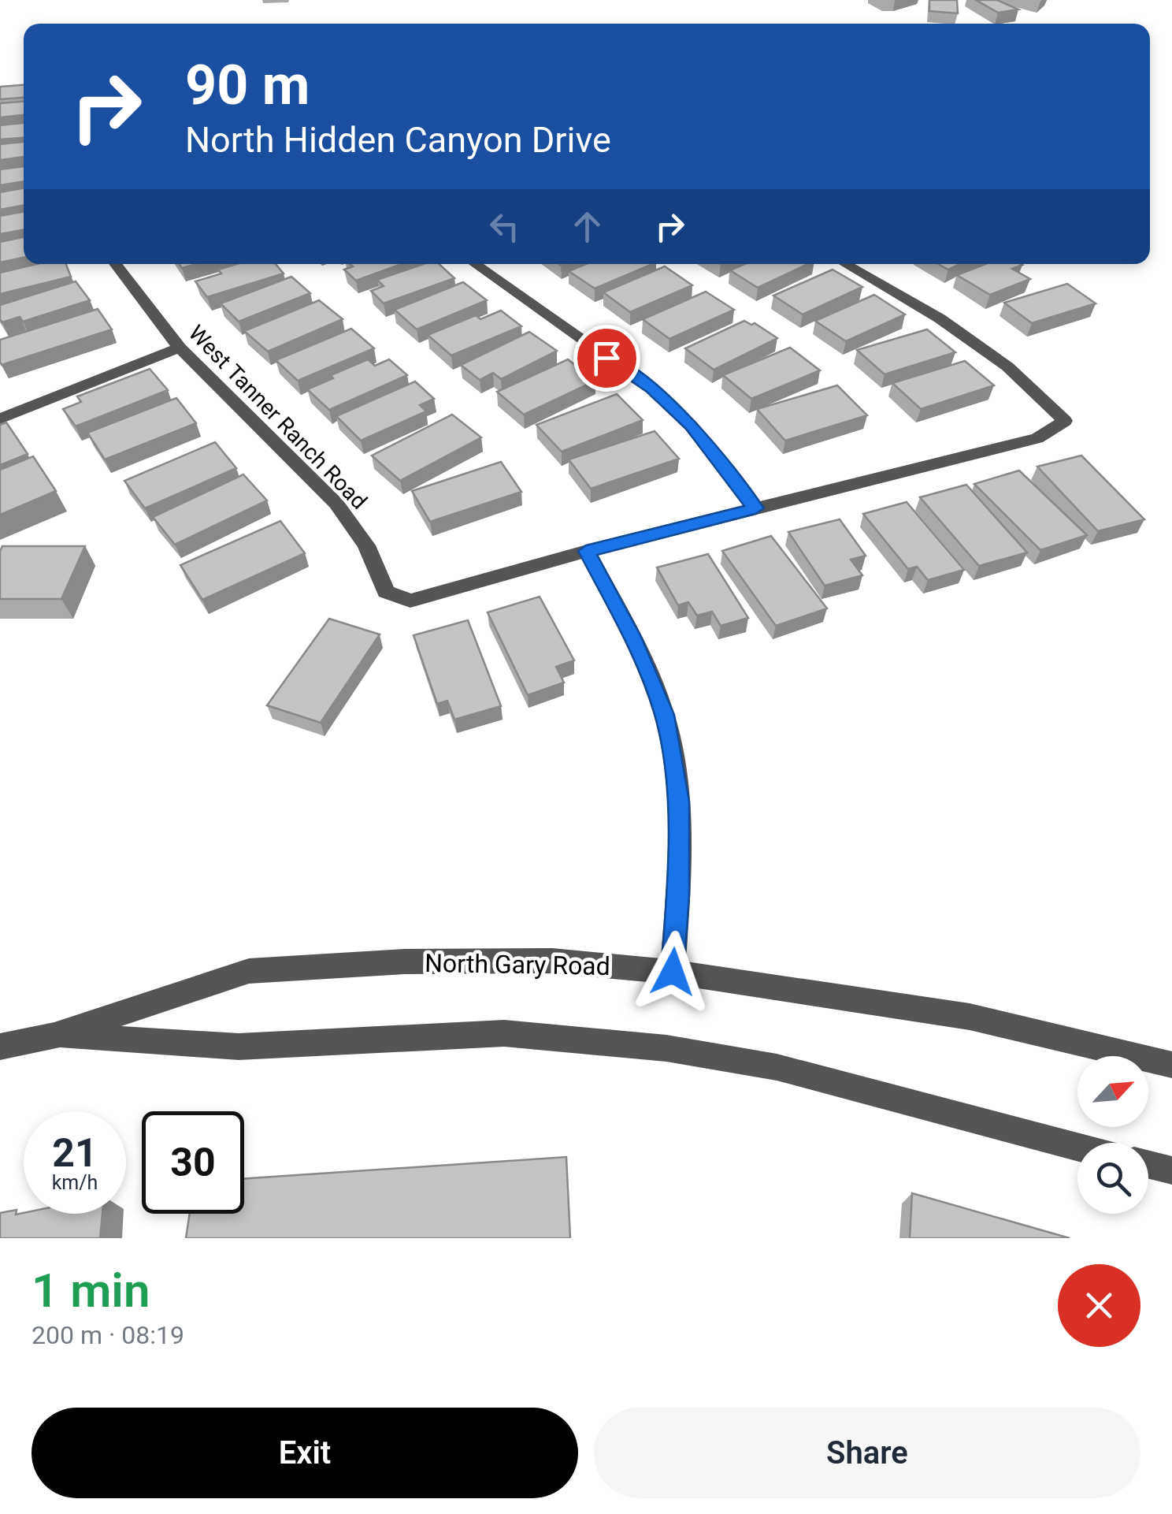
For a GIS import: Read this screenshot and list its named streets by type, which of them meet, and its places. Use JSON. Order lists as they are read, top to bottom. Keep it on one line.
{"streets":{"street":["West Tanner Ranch Road","North Gary Road"]},"north":"top right","page":{"turn":["90 m","North Hidden Canyon Drive"],"speed":"21 km/h","limit":"30","heading":["1 min","200 m · 08:19"],"buttons":["Exit","Share"]}}
